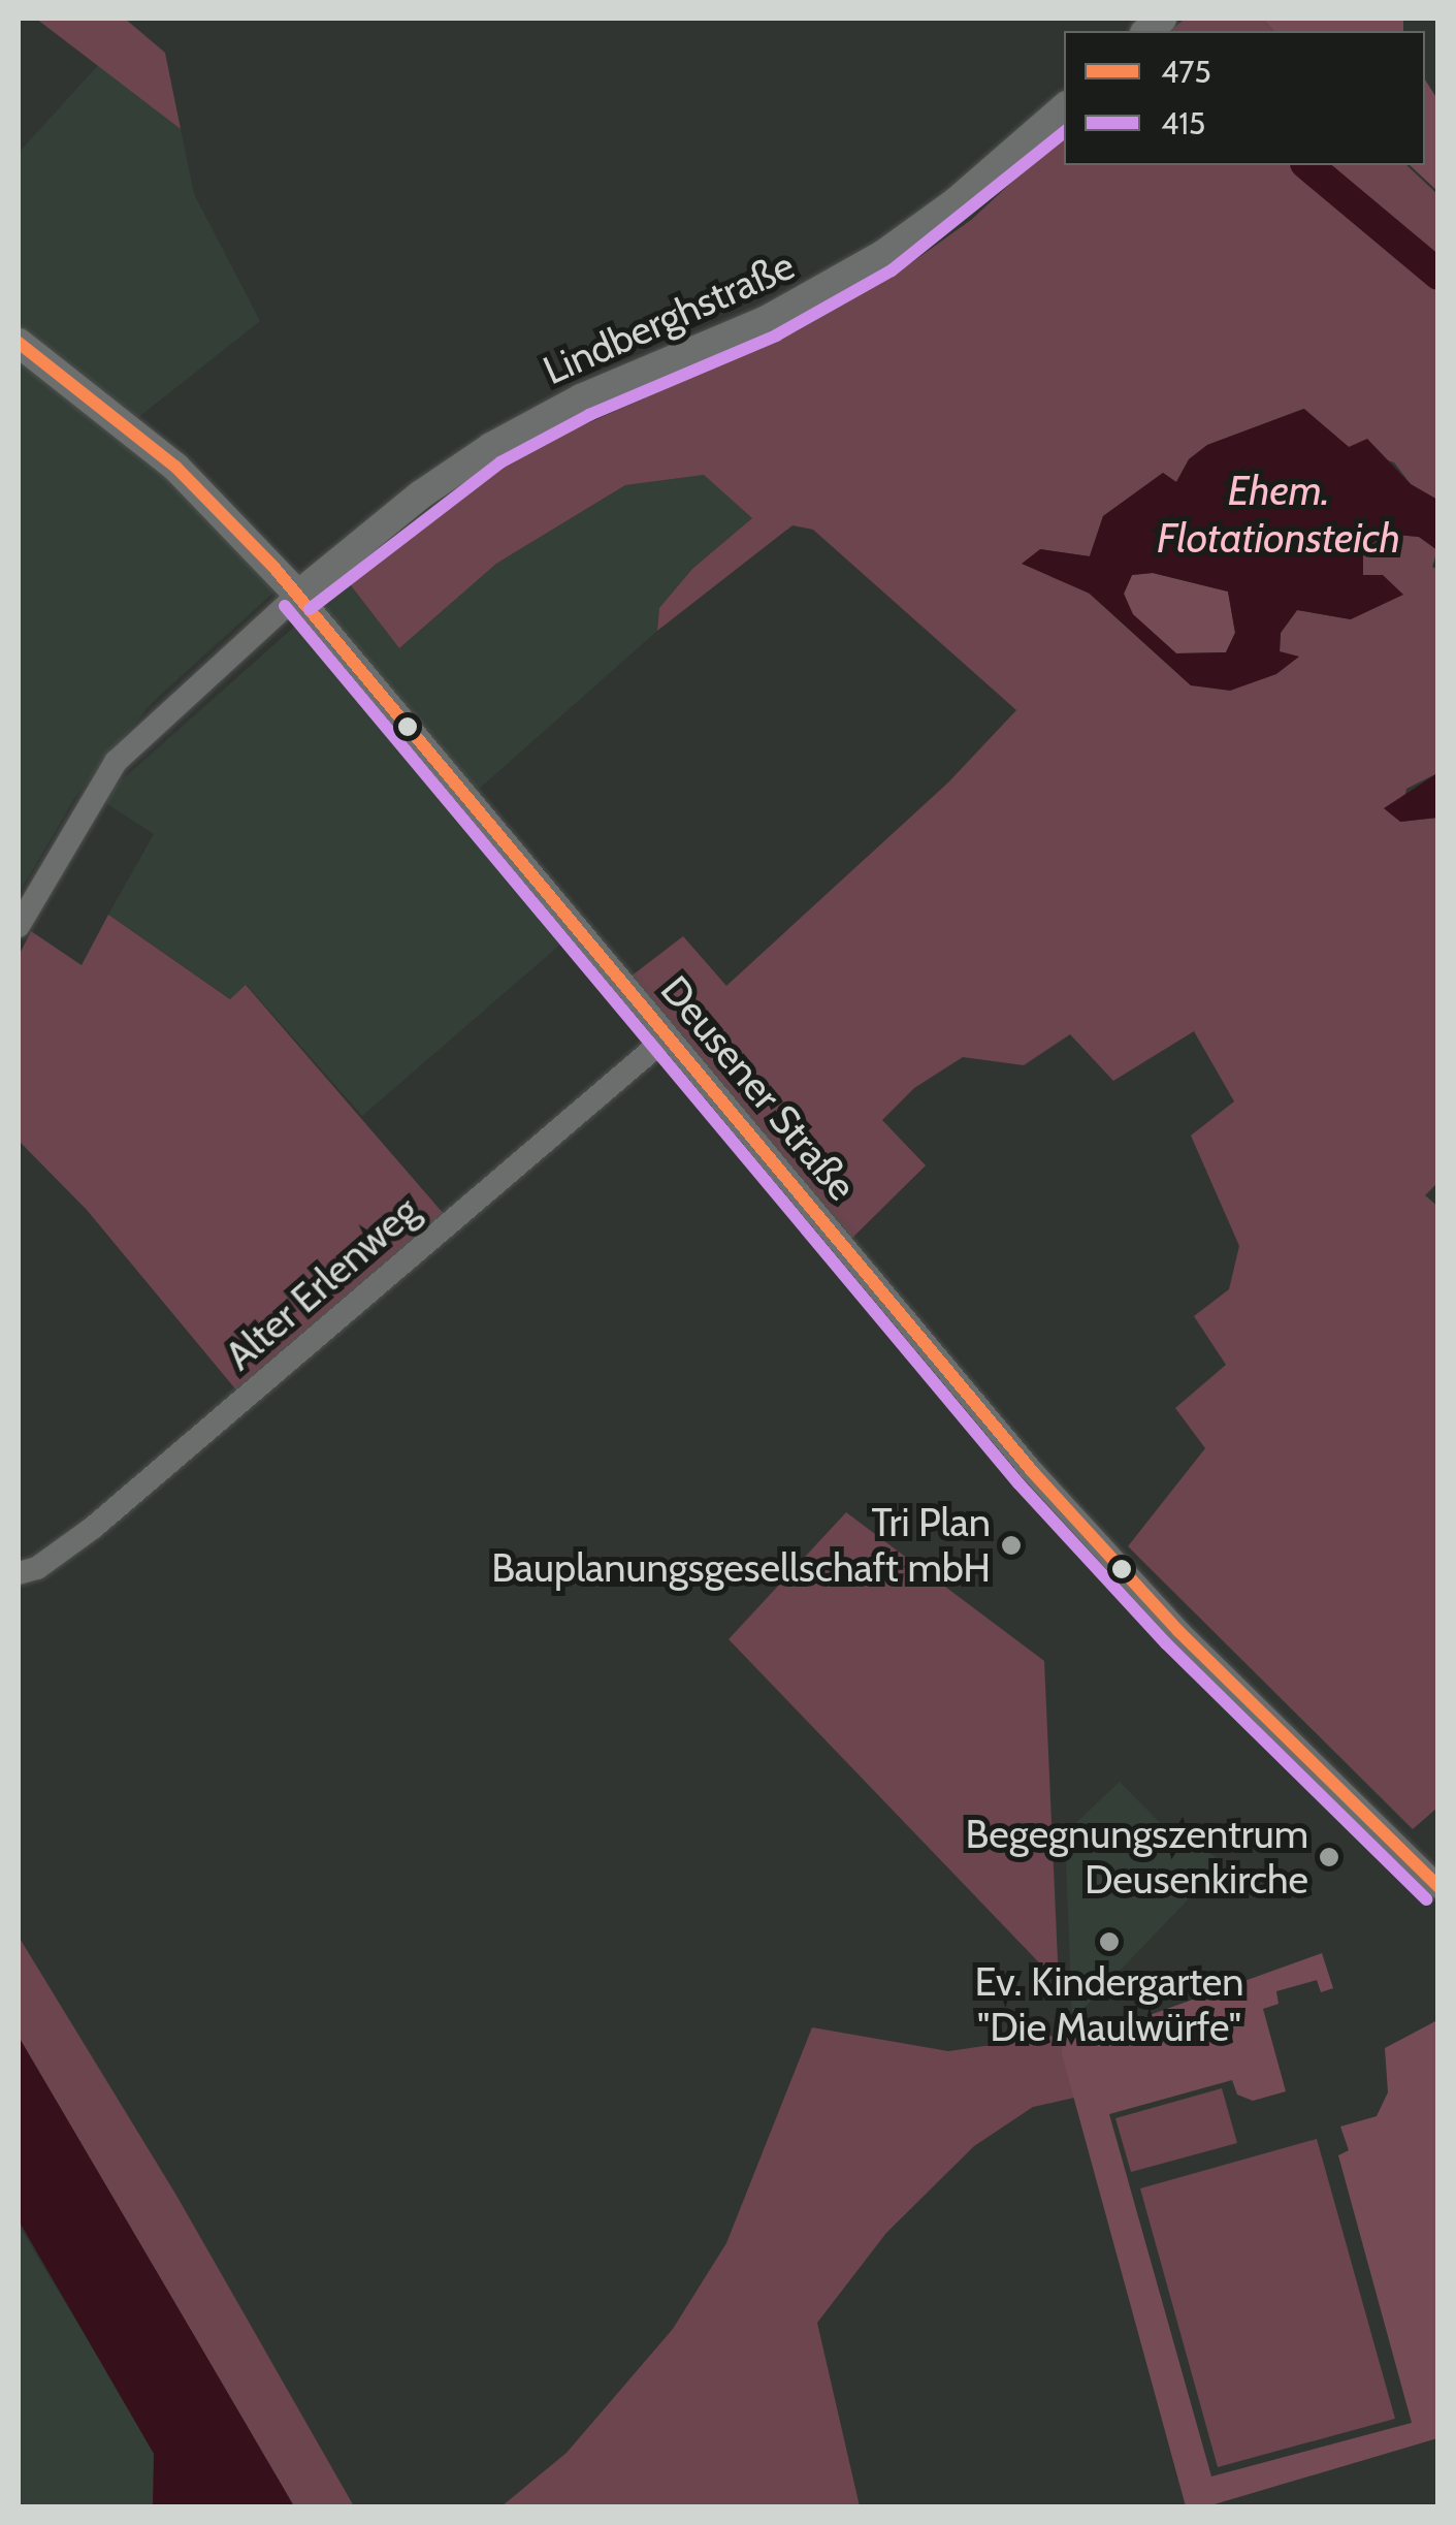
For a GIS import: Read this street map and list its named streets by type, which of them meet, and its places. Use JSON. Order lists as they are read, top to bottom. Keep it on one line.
{"streets":{"main road":["Lindberghstraße","Deusener Straße"],"street":["Alter Erlenweg"]},"crossings":[["Lindberghstraße","Deusener Straße"],["Deusener Straße","Alter Erlenweg"]],"water":["Ehem. Flotationsteich"],"places":["Tri Plan Bauplanungsgesellschaft mbH","Begegnungszentrum Deusenkirche","Ev. Kindergarten \"Die Maulwürfe\""],"lines":["transit line 415","transit line 475"],"legend":["475","415"]}
